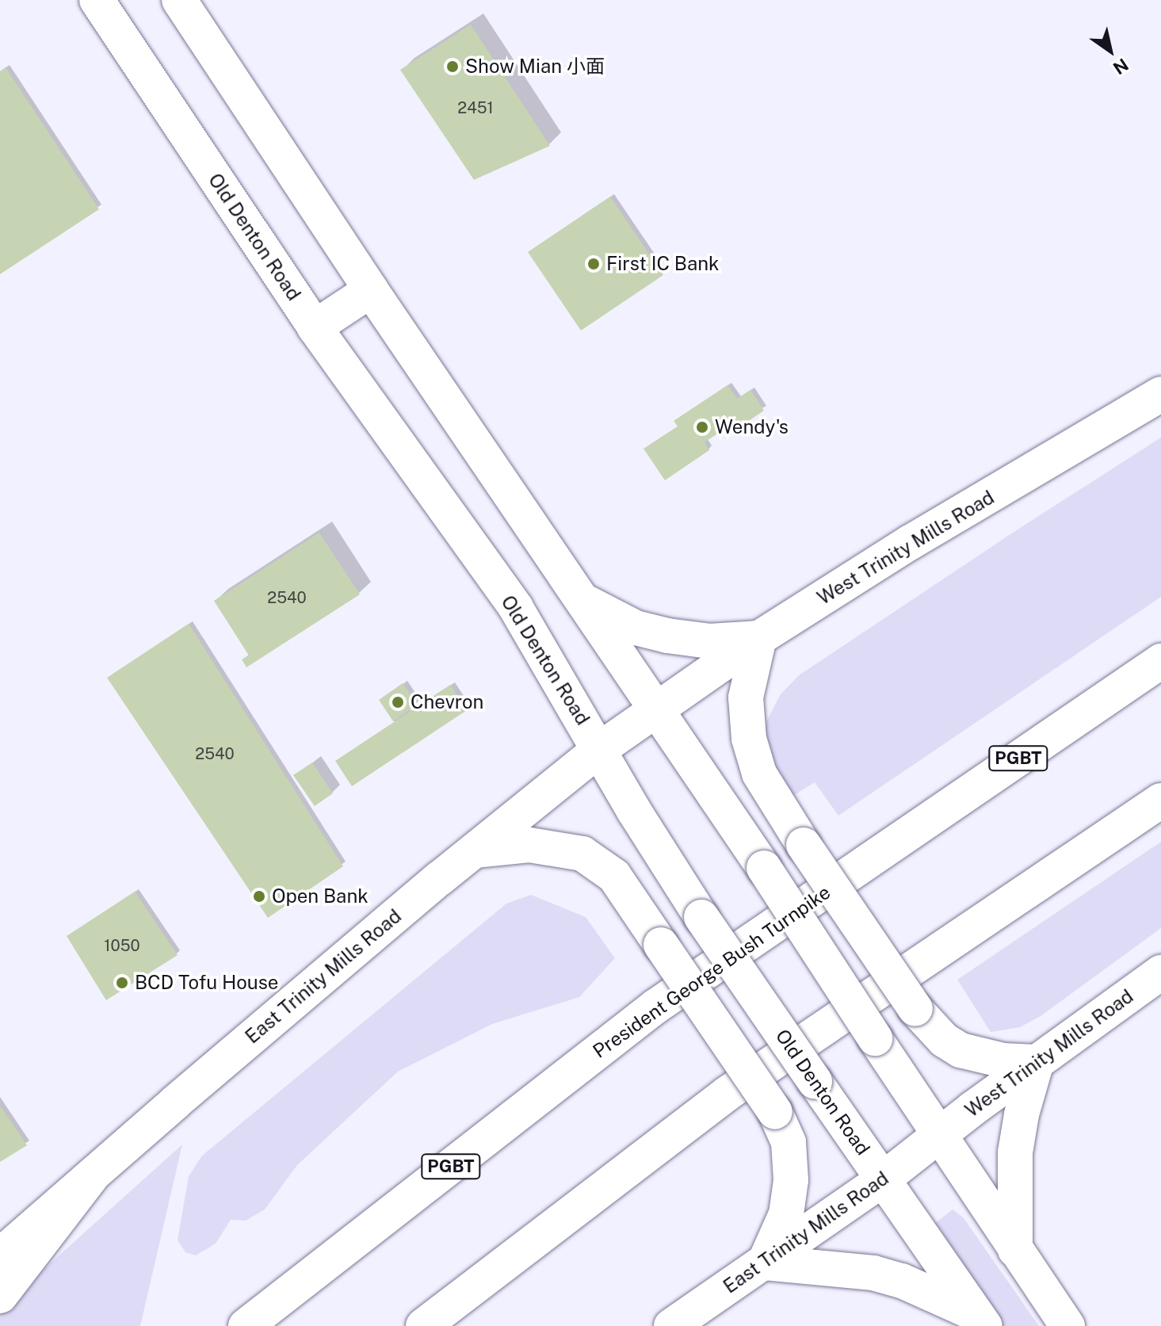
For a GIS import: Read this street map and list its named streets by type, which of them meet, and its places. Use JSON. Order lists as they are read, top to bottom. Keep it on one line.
{"streets":{"main road":["Old Denton Road","West Trinity Mills Road","PGBT","President George Bush Turnpike","East Trinity Mills Road"]},"crossings":[["Old Denton Road","East Trinity Mills Road"],["West Trinity Mills Road","East Trinity Mills Road"]],"places":["Show Mian 小面","First IC Bank","Wendy's","Chevron","Open Bank","BCD Tofu House"],"house_numbers":["2451","2540","2540","1050"],"north":"bottom right"}
